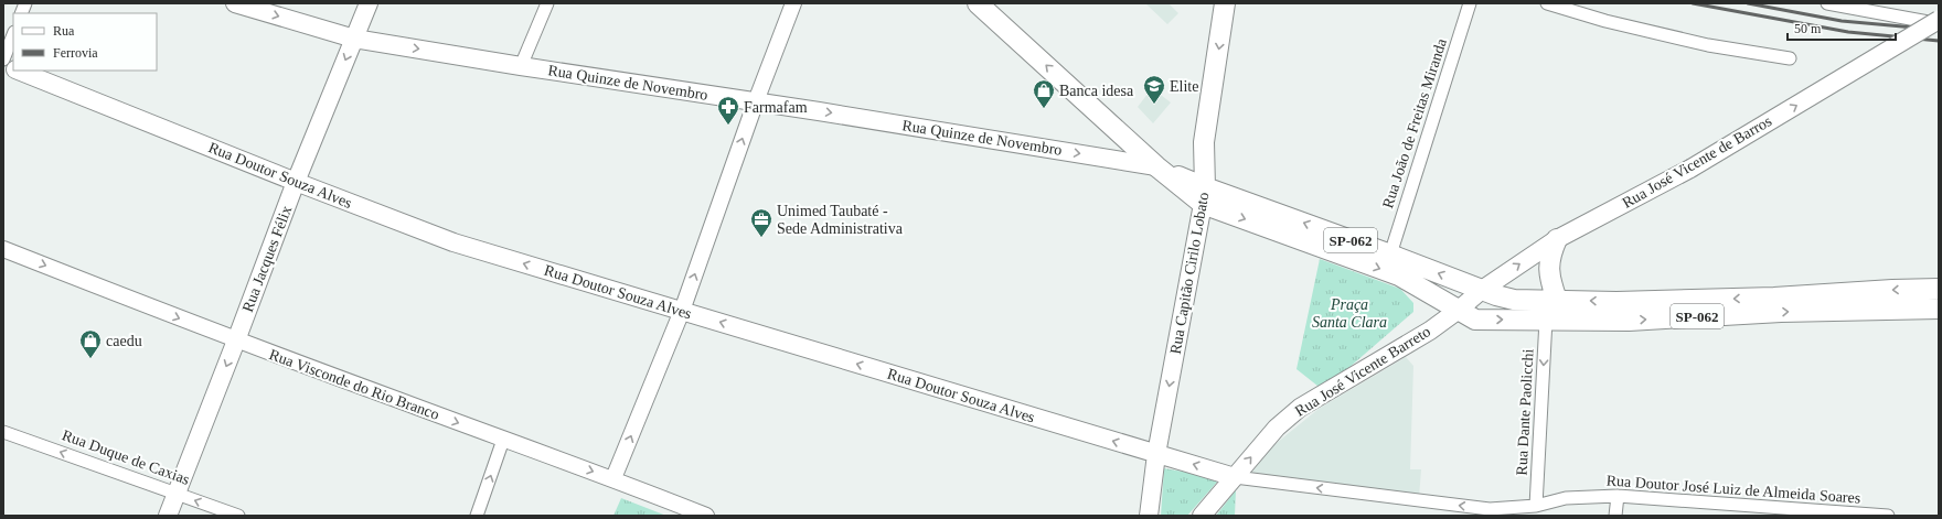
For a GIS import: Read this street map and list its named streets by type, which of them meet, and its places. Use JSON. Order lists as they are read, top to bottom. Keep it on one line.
{"streets":{"main road":["Rua Quinze de Novembro","Rua José Vicente de Barros","Rua Doutor Souza Alves","SP-062","Rua Jacques Félix","Rua Capitão Cirilo Lobato","Rua José Vicente Barreto"],"street":["Rua João de Freitas Miranda","Rua Visconde do Rio Branco","Rua Dante Paolicchi","Rua Duque de Caxias","Rua Doutor José Luiz de Almeida Soares"]},"crossings":[["Rua Quinze de Novembro","Rua João de Freitas Miranda"],["Rua Quinze de Novembro","Rua José Vicente de Barros"],["Rua Quinze de Novembro","SP-062"],["Rua Quinze de Novembro","Rua Jacques Félix"],["Rua Quinze de Novembro","Rua Capitão Cirilo Lobato"],["Rua Quinze de Novembro","Rua José Vicente Barreto"],["Rua José Vicente de Barros","SP-062"],["Rua José Vicente de Barros","Rua José Vicente Barreto"],["Rua Doutor Souza Alves","Rua Jacques Félix"],["Rua Doutor Souza Alves","Rua Capitão Cirilo Lobato"],["Rua Doutor Souza Alves","Rua José Vicente Barreto"],["Rua Doutor Souza Alves","Rua Doutor José Luiz de Almeida Soares"],["SP-062","Rua José Vicente Barreto"],["SP-062","Rua Dante Paolicchi"],["Rua Jacques Félix","Rua Visconde do Rio Branco"],["Rua Jacques Félix","Rua Duque de Caxias"],["Rua José Vicente Barreto","Rua Doutor José Luiz de Almeida Soares"],["Rua Dante Paolicchi","Rua Doutor José Luiz de Almeida Soares"]],"one_way":["Rua José Vicente de Barros","Rua Doutor Souza Alves","Rua Jacques Félix","Rua Capitão Cirilo Lobato","Rua José Vicente Barreto","Rua Visconde do Rio Branco","Rua Dante Paolicchi","Rua Duque de Caxias","Rua Doutor José Luiz de Almeida Soares"],"parks":["Praça Santa Clara"],"places":{"school or university":["Elite"],"shop":["Banca idesa","caedu"],"pharmacy":["Farmafam"],"office":["Unimed Taubaté - Sede Administrativa"]},"legend":["Rua","Ferrovia"],"scale_bar":"50 m"}
